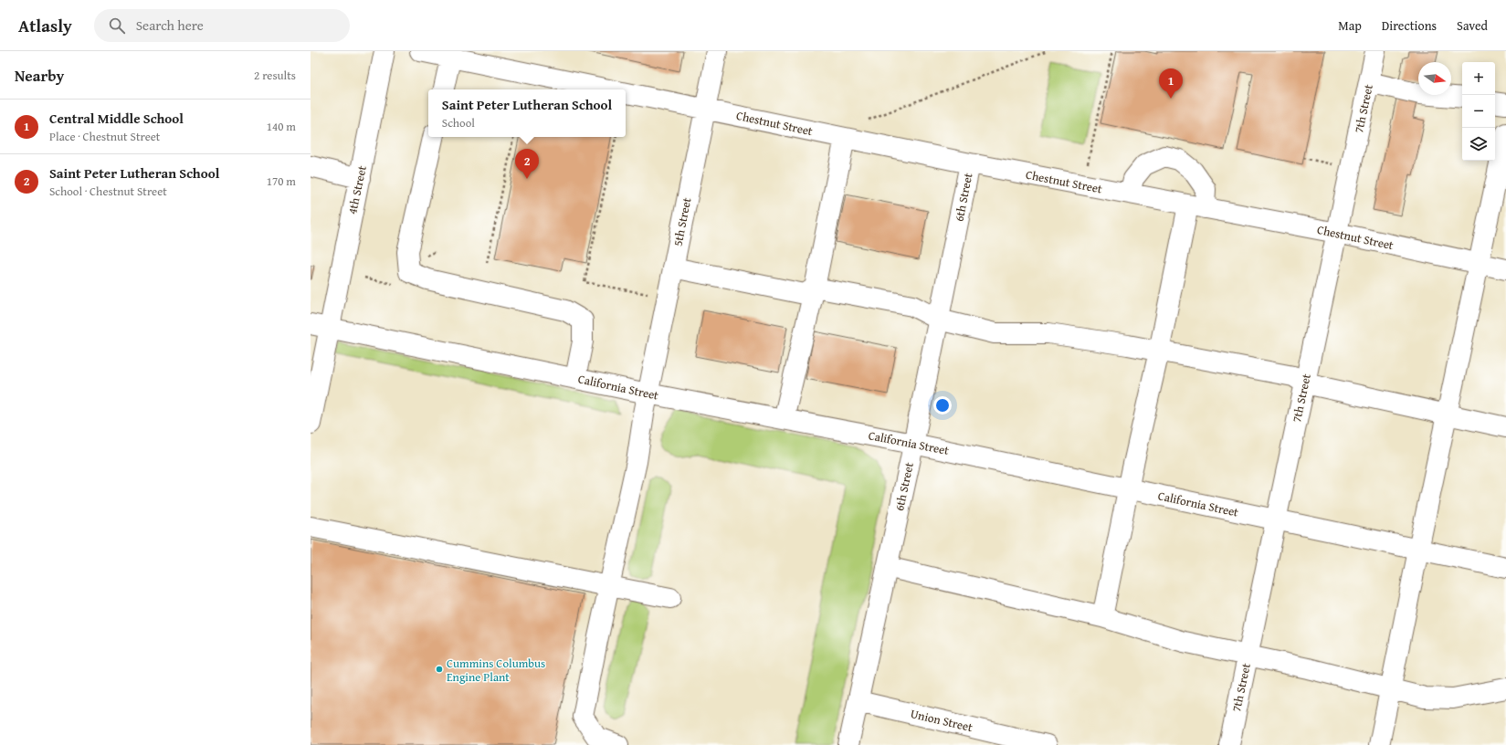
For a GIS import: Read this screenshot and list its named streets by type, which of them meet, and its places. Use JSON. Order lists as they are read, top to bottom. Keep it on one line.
{"streets":{"street":["7th Street","Chestnut Street","4th Street","6th Street","5th Street","California Street","Union Street"]},"crossings":[["7th Street","Chestnut Street"],["7th Street","California Street"],["Chestnut Street","6th Street"],["Chestnut Street","5th Street"],["4th Street","California Street"],["6th Street","California Street"],["6th Street","Union Street"],["5th Street","California Street"]],"places":["Cummins Columbus Engine Plant"],"north":"right","page":{"header":"Atlasly","search":"Search here","nav":["Map","Directions","Saved"],"heading":["Nearby","2 results"],"map_buttons":["+","−"],"pins":["1","2"],"popup":["Saint Peter Lutheran School","School"],"list":[{"mark":"1","name":"Central Middle School","note":"Place · Chestnut Street","value":"140 m"},{"mark":"2","name":"Saint Peter Lutheran School","note":"School · Chestnut Street","value":"170 m"}]}}
